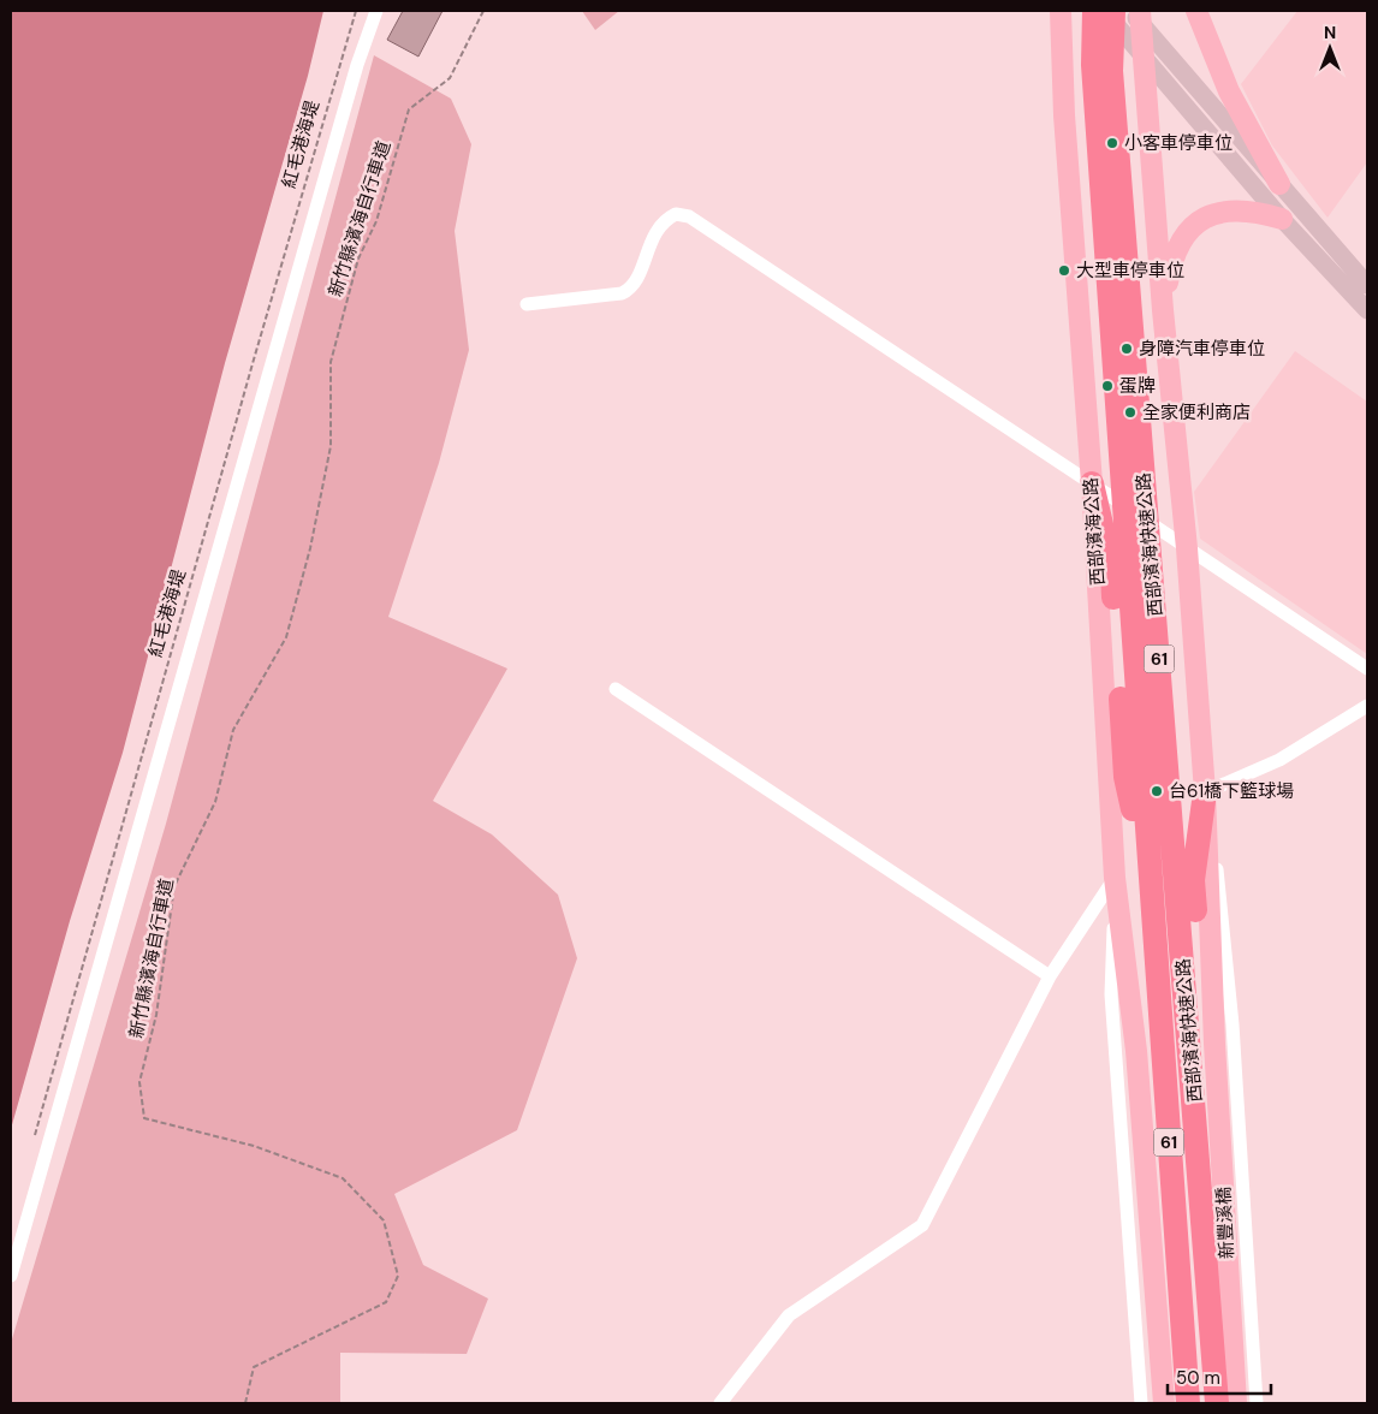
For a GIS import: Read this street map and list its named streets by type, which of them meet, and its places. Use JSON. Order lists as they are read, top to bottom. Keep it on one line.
{"streets":{"highway":["西部濱海快速公路","61"],"main road":["西部濱海公路","新豐溪橋"],"path":["紅毛港海堤","新竹縣濱海自行車道"]},"crossings":[["61","新豐溪橋"]],"places":["小客車停車位","大型車停車位","身障汽車停車位","蛋牌","全家便利商店","台61橋下籃球場"],"scale_bar":"50 m","north":"top"}
